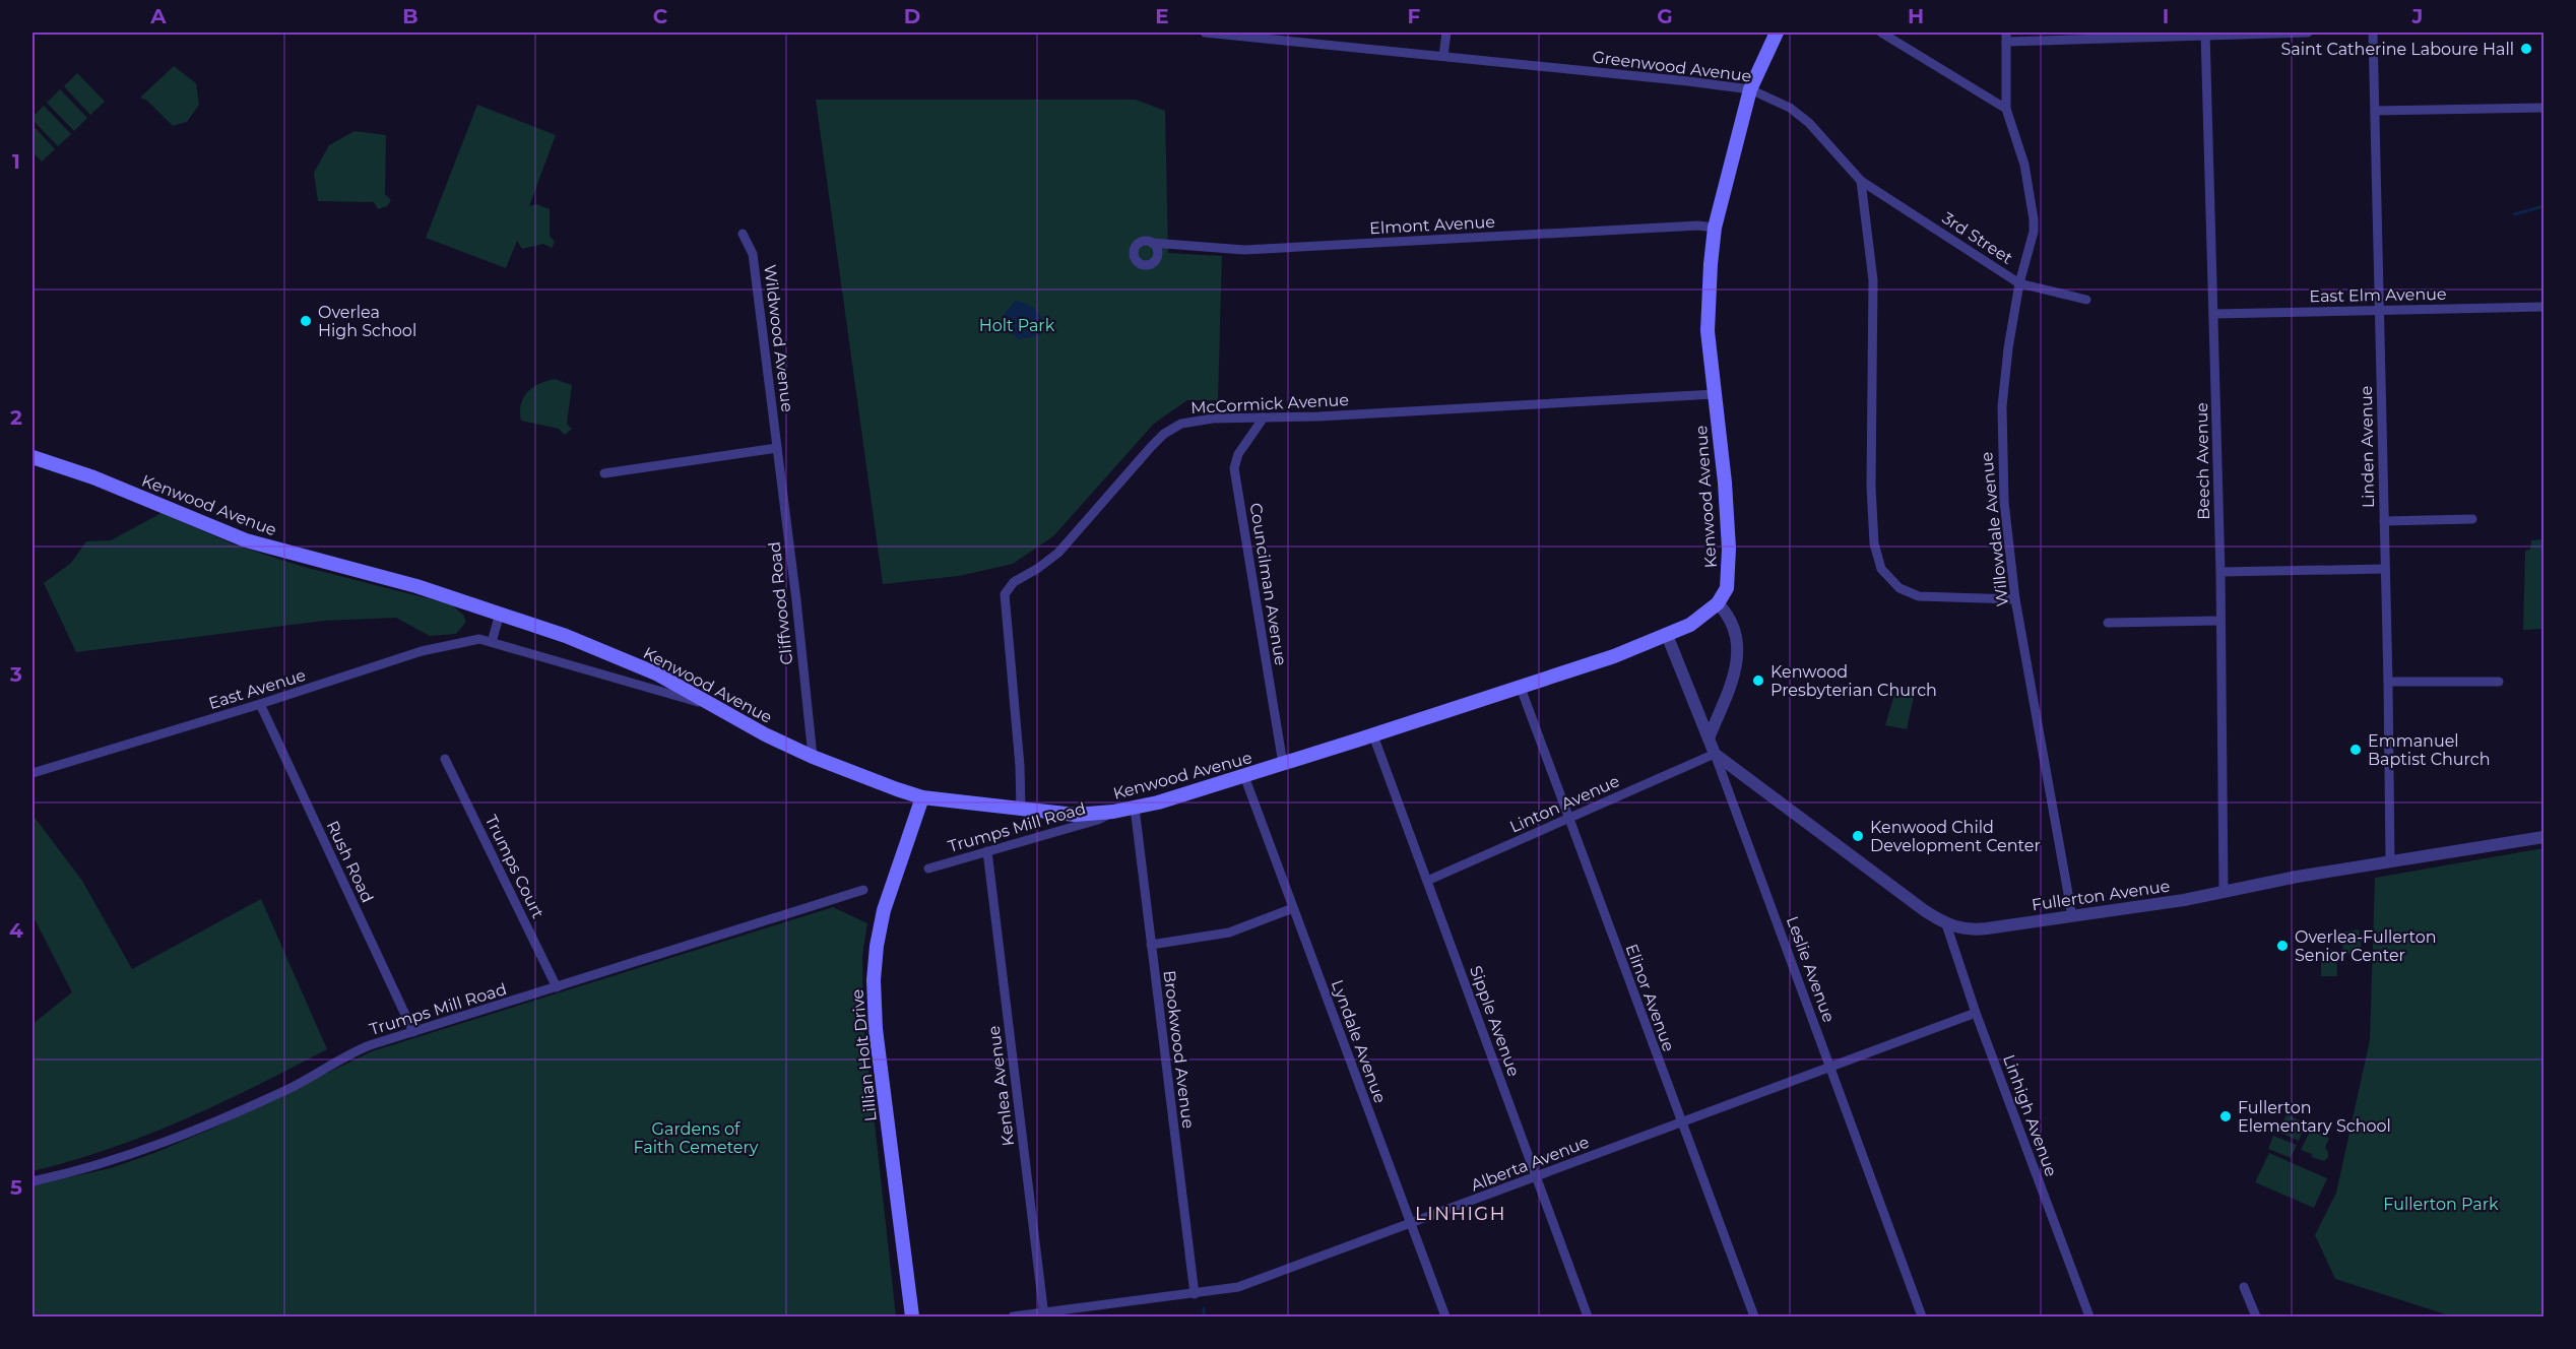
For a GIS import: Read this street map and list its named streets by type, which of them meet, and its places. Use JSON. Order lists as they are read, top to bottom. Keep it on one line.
{"streets":{"main road":["Kenwood Avenue","Lillian Holt Drive"],"street":["Greenwood Avenue","Elmont Avenue","3rd Street","East Elm Avenue","Wildwood Avenue","McCormick Avenue","Linden Avenue","Beech Avenue","Willowdale Avenue","Councilman Avenue","Cliffwood Road","East Avenue","Linton Avenue","Trumps Mill Road","Rush Road","Trumps Court","Fullerton Avenue","Leslie Avenue","Elinor Avenue","Sipple Avenue","Lyndale Avenue","Brookwood Avenue","Kenlea Avenue","Linhigh Avenue","Alberta Avenue"]},"crossings":[["Greenwood Avenue","3rd Street"],["Greenwood Avenue","Kenwood Avenue"],["Elmont Avenue","Kenwood Avenue"],["3rd Street","Willowdale Avenue"],["East Elm Avenue","Linden Avenue"],["East Elm Avenue","Beech Avenue"],["Wildwood Avenue","Cliffwood Road"],["McCormick Avenue","Kenwood Avenue"],["McCormick Avenue","Councilman Avenue"],["Linden Avenue","Fullerton Avenue"],["Beech Avenue","Fullerton Avenue"],["Kenwood Avenue","Councilman Avenue"],["Kenwood Avenue","Cliffwood Road"],["Kenwood Avenue","East Avenue"],["Kenwood Avenue","Trumps Mill Road"],["Kenwood Avenue","Leslie Avenue"],["Kenwood Avenue","Elinor Avenue"],["Kenwood Avenue","Sipple Avenue"],["Kenwood Avenue","Lyndale Avenue"],["Kenwood Avenue","Brookwood Avenue"],["Kenwood Avenue","Lillian Holt Drive"],["Willowdale Avenue","Fullerton Avenue"],["East Avenue","Rush Road"],["Linton Avenue","Fullerton Avenue"],["Linton Avenue","Leslie Avenue"],["Linton Avenue","Elinor Avenue"],["Linton Avenue","Sipple Avenue"],["Trumps Mill Road","Rush Road"],["Trumps Mill Road","Trumps Court"],["Trumps Mill Road","Kenlea Avenue"],["Fullerton Avenue","Leslie Avenue"],["Fullerton Avenue","Linhigh Avenue"],["Leslie Avenue","Alberta Avenue"],["Elinor Avenue","Alberta Avenue"],["Sipple Avenue","Alberta Avenue"],["Lyndale Avenue","Alberta Avenue"],["Brookwood Avenue","Alberta Avenue"],["Kenlea Avenue","Alberta Avenue"],["Linhigh Avenue","Alberta Avenue"]],"districts":["LINHIGH"],"parks":["Holt Park","Gardens of Faith Cemetery","Fullerton Park"],"places":["Saint Catherine Laboure Hall","Overlea High School","Kenwood Presbyterian Church","Emmanuel Baptist Church","Kenwood Child Development Center","Overlea-Fullerton Senior Center","Fullerton Elementary School"],"grid":{"columns":["A","B","C","D","E","F","G","H","I","J"],"rows":["1","2","3","4","5"]}}
